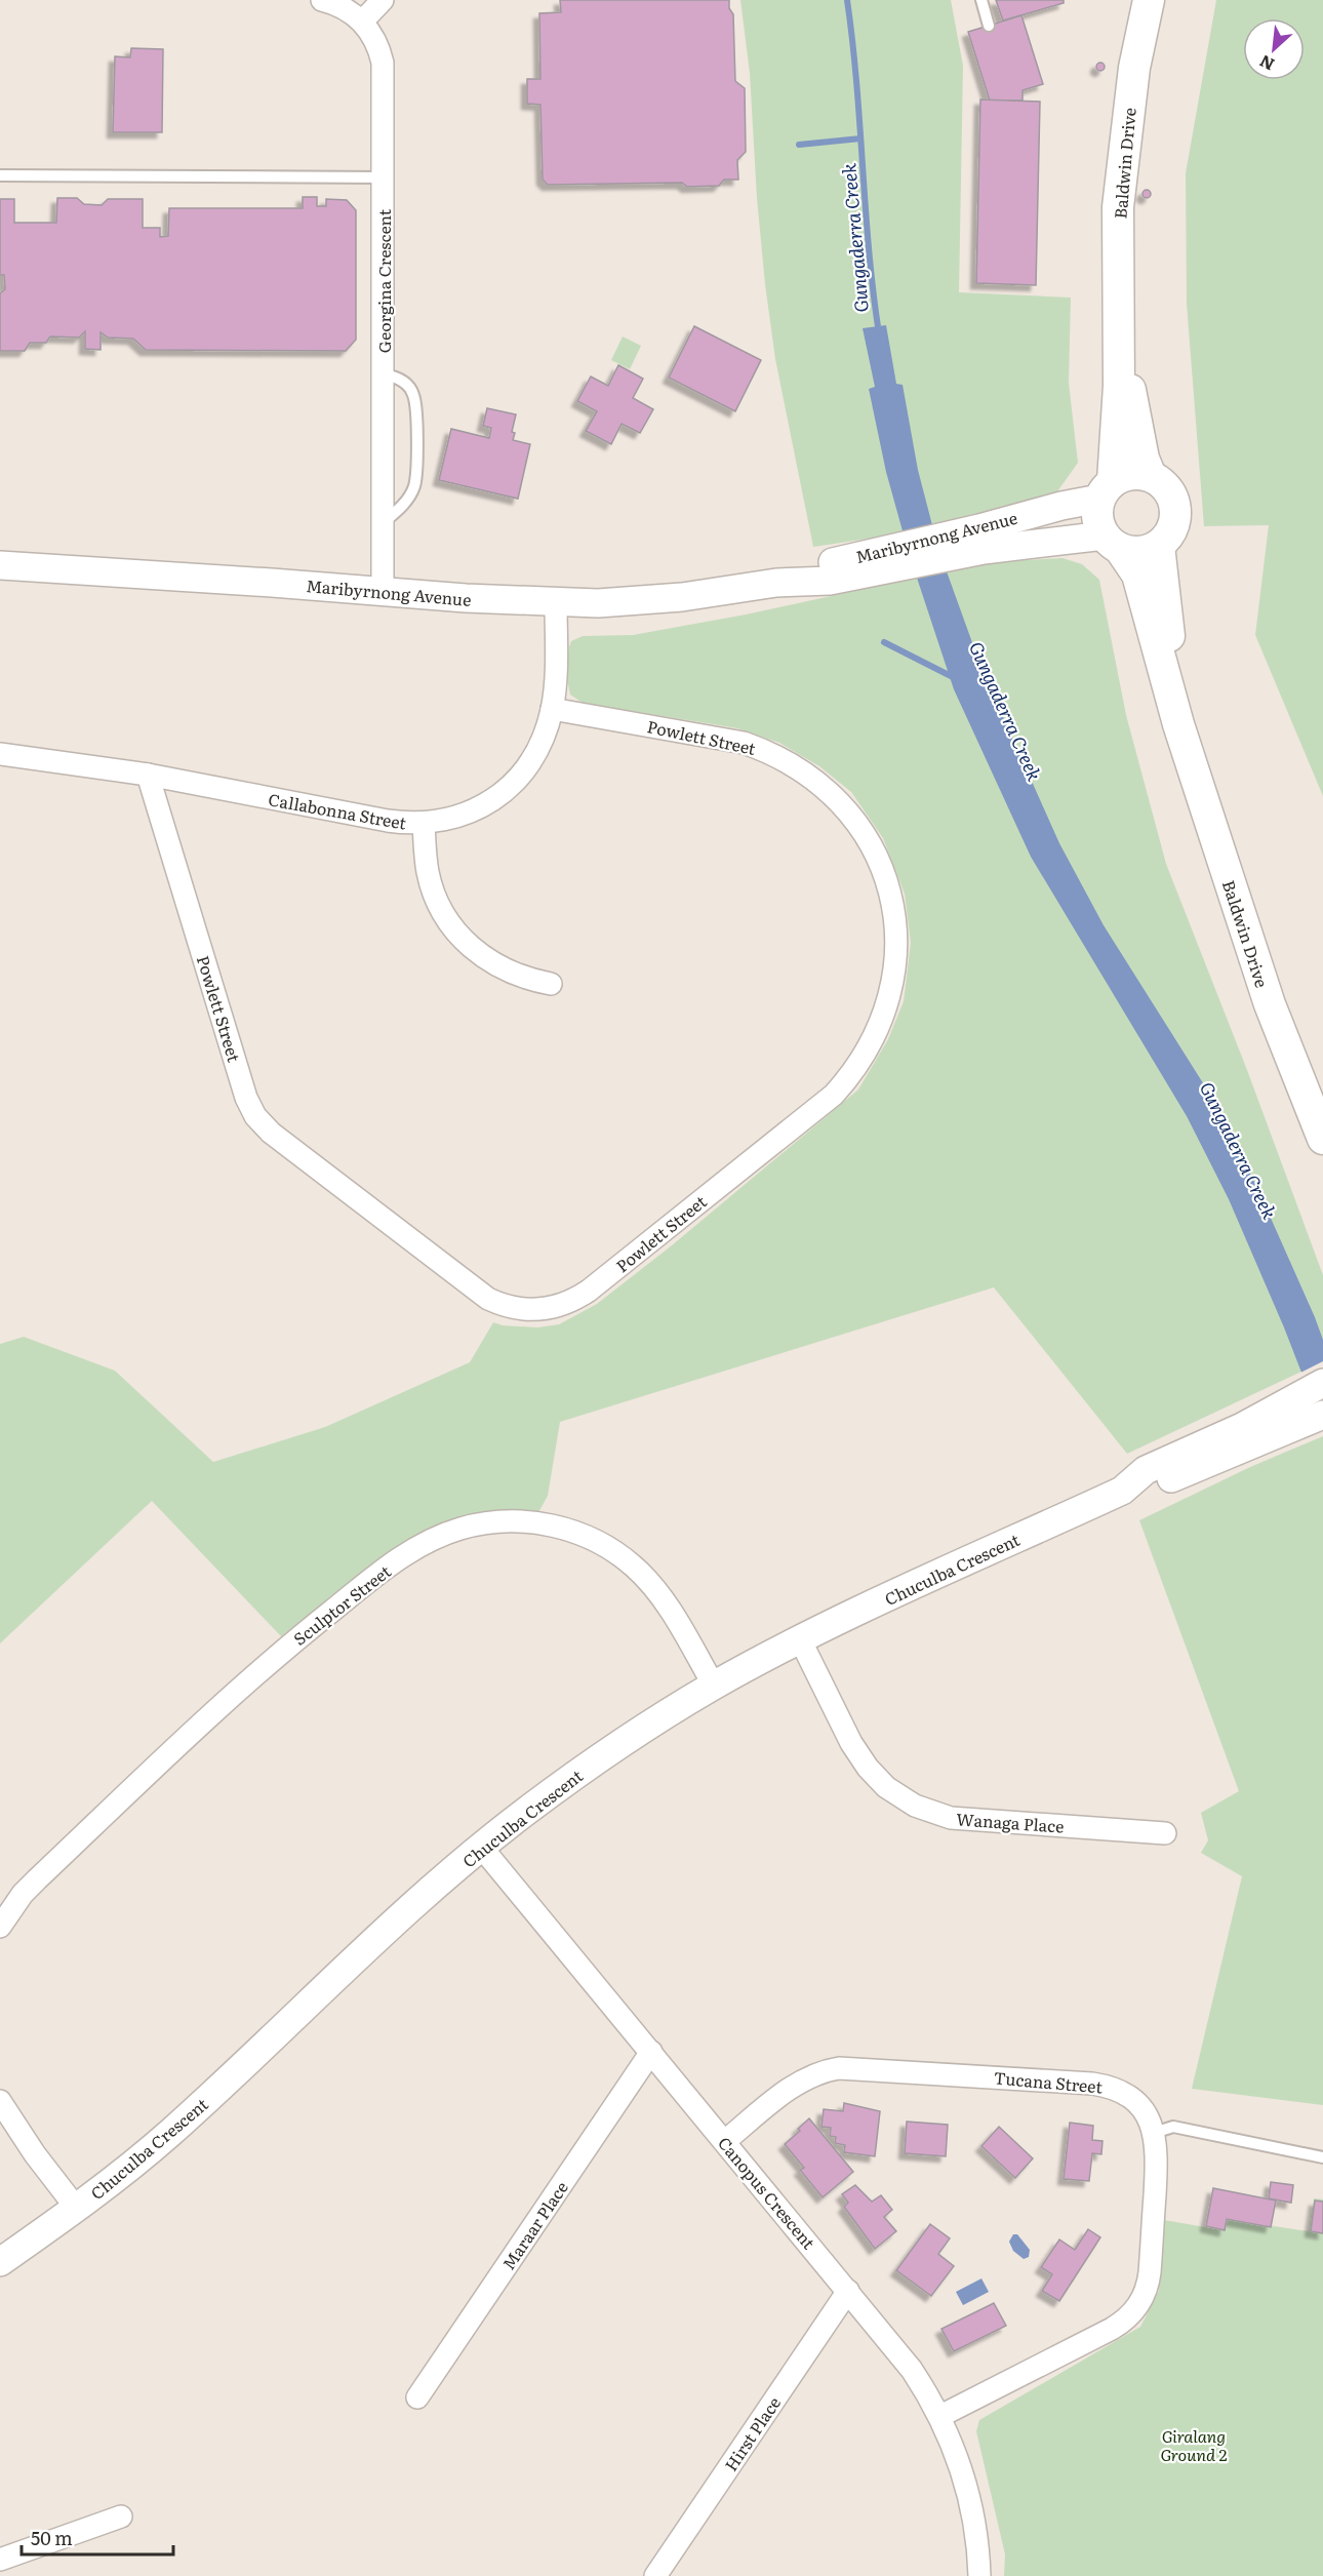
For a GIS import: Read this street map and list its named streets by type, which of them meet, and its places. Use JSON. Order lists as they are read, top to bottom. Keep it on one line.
{"streets":{"main road":["Baldwin Drive"],"street":["Georgina Crescent","Maribyrnong Avenue","Powlett Street","Callabonna Street","Chuculba Crescent","Sculptor Street","Wanaga Place","Tucana Street","Canopus Crescent","Maraar Place","Hirst Place"]},"crossings":[["Baldwin Drive","Maribyrnong Avenue"],["Georgina Crescent","Maribyrnong Avenue"],["Maribyrnong Avenue","Callabonna Street"],["Powlett Street","Callabonna Street"],["Chuculba Crescent","Sculptor Street"],["Chuculba Crescent","Wanaga Place"],["Chuculba Crescent","Canopus Crescent"],["Tucana Street","Canopus Crescent"],["Canopus Crescent","Maraar Place"],["Canopus Crescent","Hirst Place"]],"water":["Gungaderra Creek"],"parks":["Giralang Ground 2"],"scale_bar":"50 m","north":"bottom left"}
